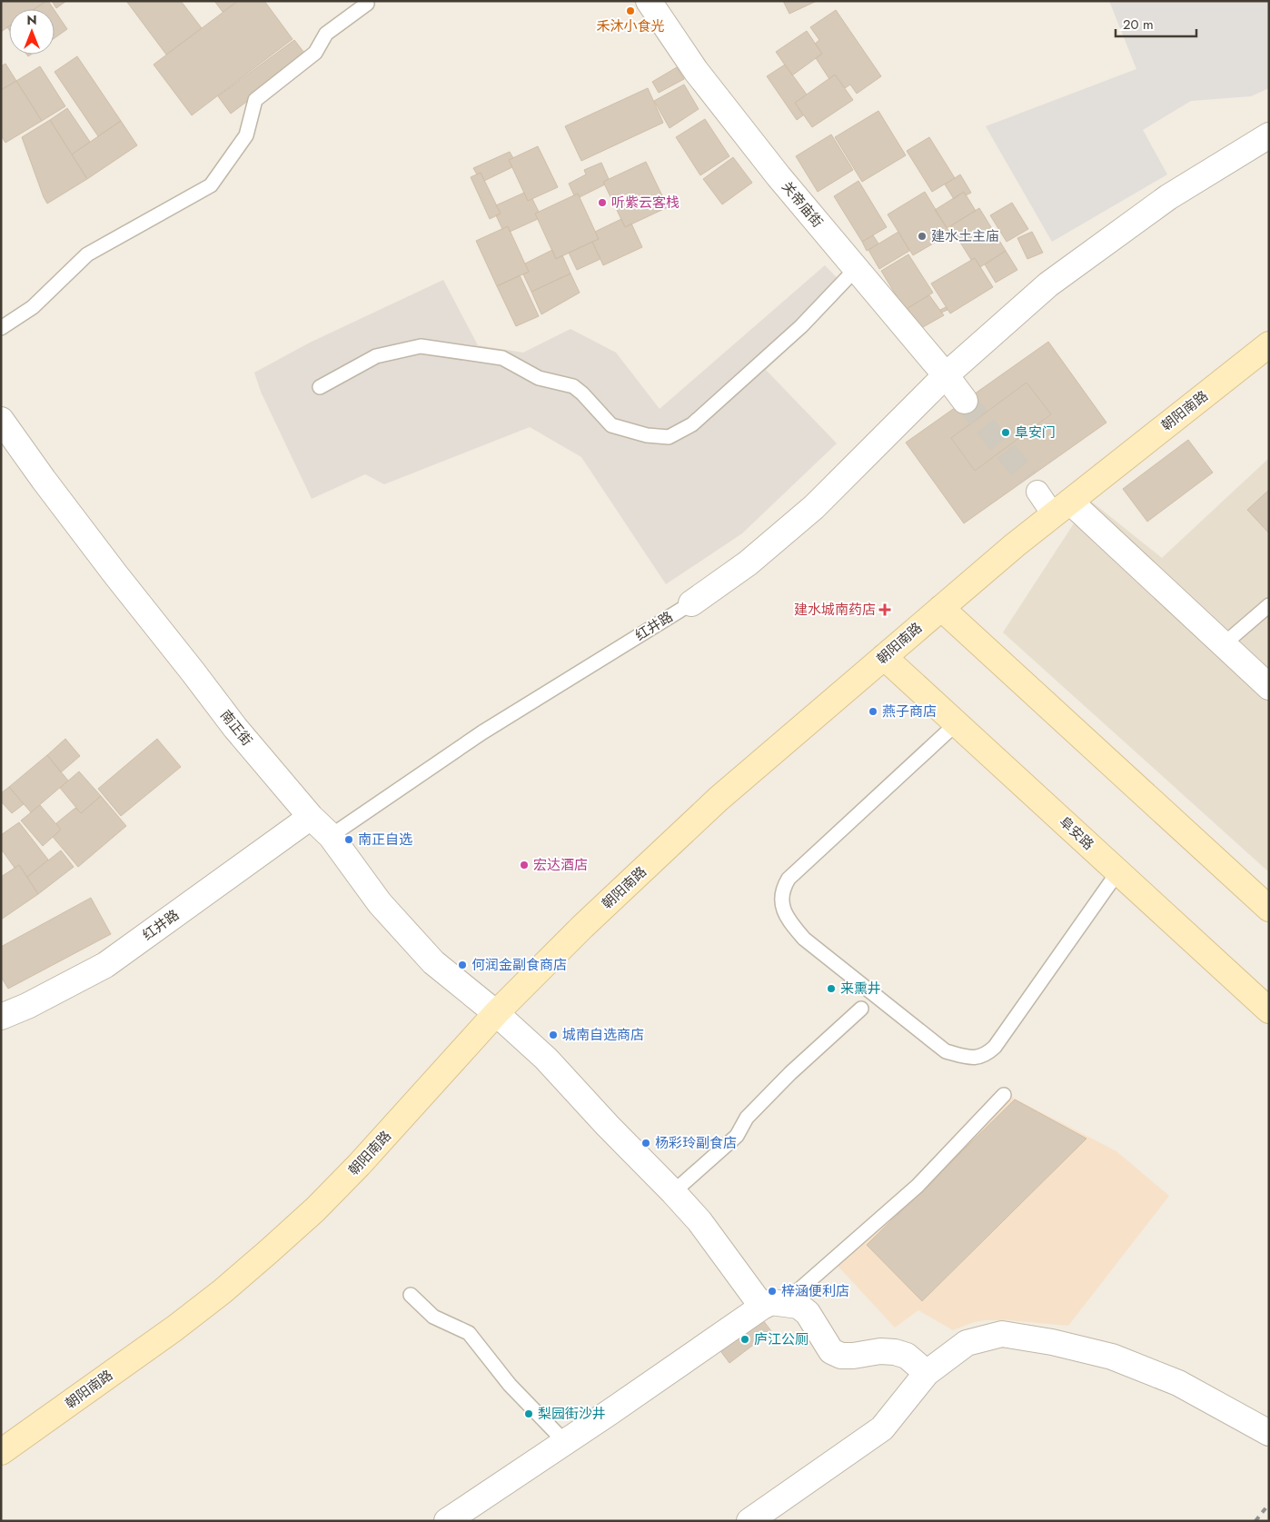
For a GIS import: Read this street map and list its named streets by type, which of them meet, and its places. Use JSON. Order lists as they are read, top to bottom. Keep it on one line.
{"streets":{"main road":["朝阳南路","阜安路"],"street":["关帝庙街","红井路","南正街"]},"crossings":[["关帝庙街","红井路"],["朝阳南路","南正街"],["朝阳南路","阜安路"],["红井路","南正街"]],"places":{"other":["禾沐小食光","听紫云客栈","建水土主庙","阜安门","燕子商店","南正自选","宏达酒店","何润金副食商店","来熏井","城南自选商店","杨彩玲副食店","梓涵便利店","庐江公厕","梨园街沙井"],"health":["建水城南药店"]},"scale_bar":"20 m","north":"top"}
